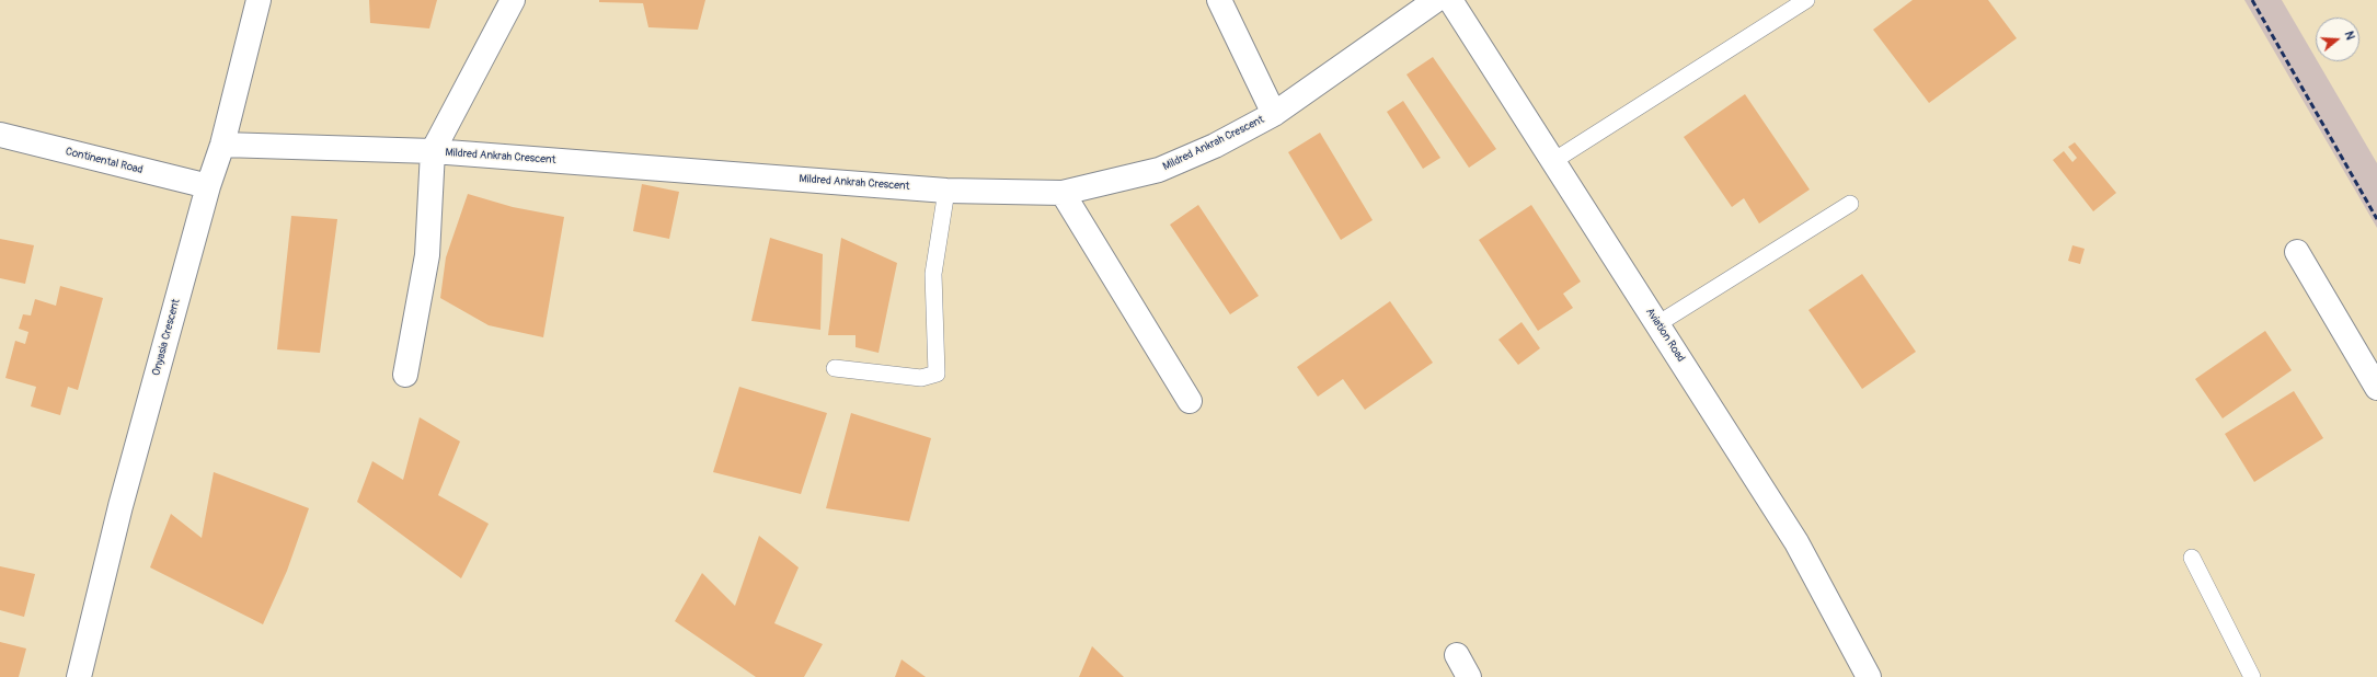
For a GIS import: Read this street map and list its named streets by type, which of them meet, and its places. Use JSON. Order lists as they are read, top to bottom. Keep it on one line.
{"streets":{"street":["Mildred Ankrah Crescent","Continental Road","Aviation Road","Onyasia Crescent"]},"crossings":[["Mildred Ankrah Crescent","Onyasia Crescent"],["Continental Road","Onyasia Crescent"]],"north":"right"}
